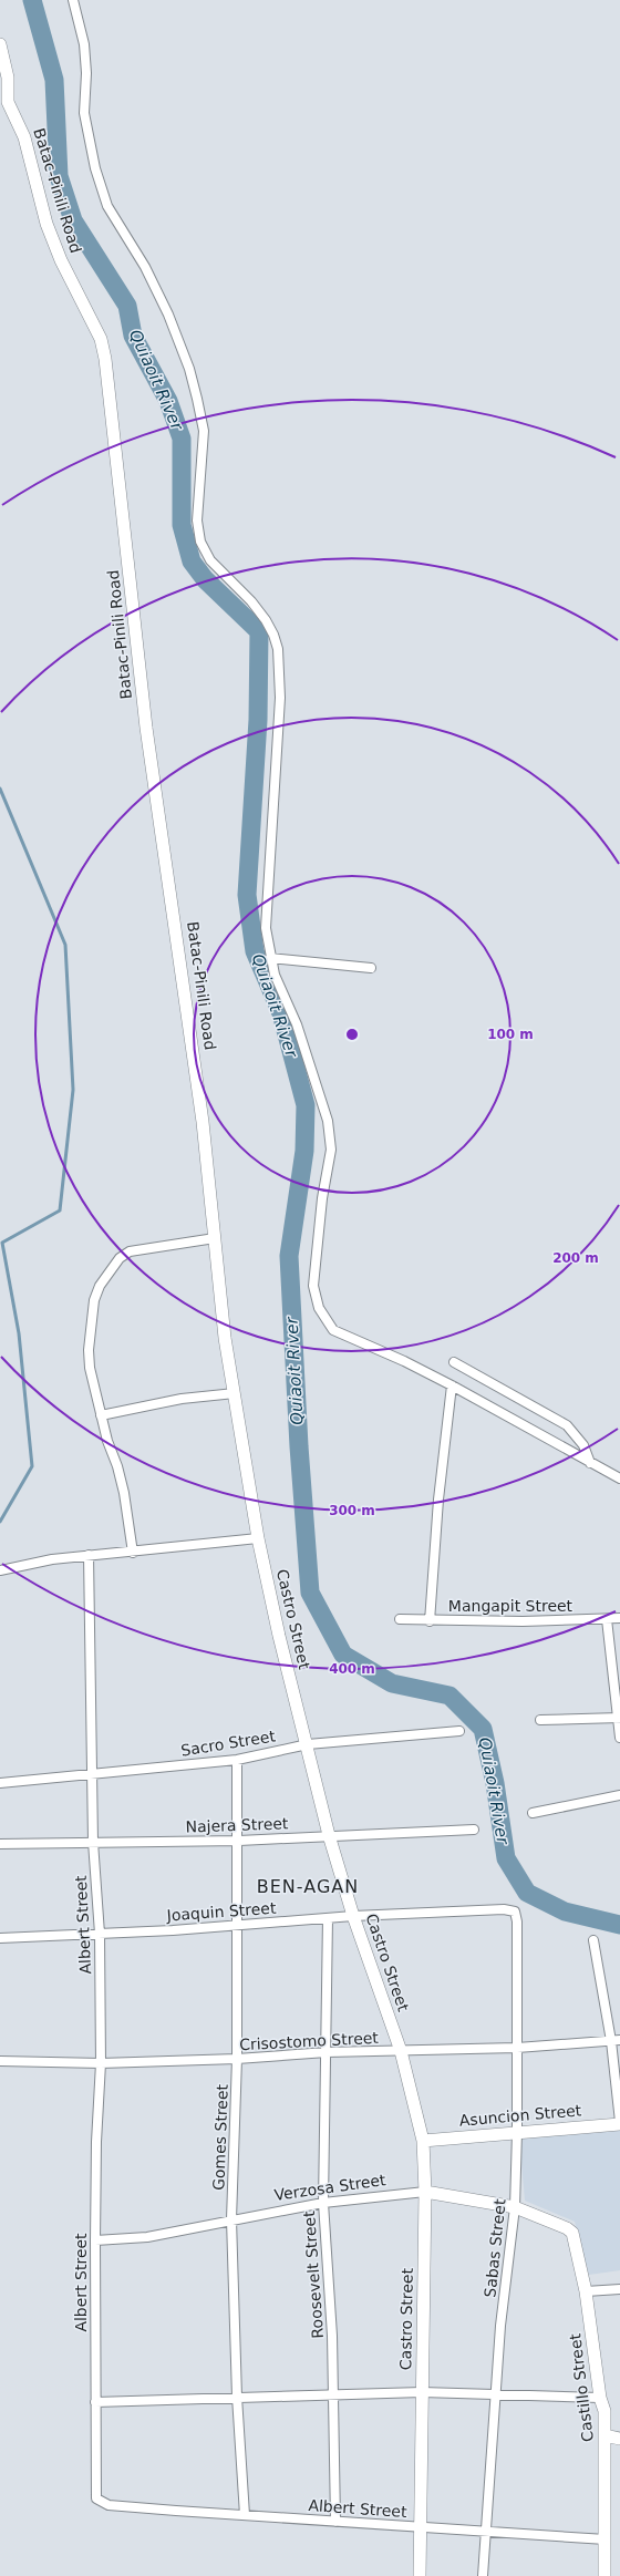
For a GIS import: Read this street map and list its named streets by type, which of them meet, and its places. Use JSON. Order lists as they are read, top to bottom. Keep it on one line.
{"streets":{"main road":["Batac-Pinili Road","Castro Street","Asuncion Street","Verzosa Street","Castillo Street"],"street":["Mangapit Street","Sacro Street","Najera Street","Joaquin Street","Albert Street","Crisostomo Street","Gomes Street","Sabas Street","Roosevelt Street"]},"crossings":[["Batac-Pinili Road","Castro Street"],["Castro Street","Sacro Street"],["Castro Street","Najera Street"],["Castro Street","Joaquin Street"],["Castro Street","Albert Street"],["Castro Street","Crisostomo Street"],["Castro Street","Asuncion Street"],["Castro Street","Verzosa Street"],["Sacro Street","Albert Street"],["Sacro Street","Gomes Street"],["Najera Street","Albert Street"],["Najera Street","Gomes Street"],["Joaquin Street","Albert Street"],["Joaquin Street","Gomes Street"],["Joaquin Street","Sabas Street"],["Joaquin Street","Roosevelt Street"],["Albert Street","Crisostomo Street"],["Albert Street","Gomes Street"],["Albert Street","Verzosa Street"],["Albert Street","Sabas Street"],["Albert Street","Roosevelt Street"],["Albert Street","Castillo Street"],["Crisostomo Street","Gomes Street"],["Crisostomo Street","Sabas Street"],["Crisostomo Street","Roosevelt Street"],["Asuncion Street","Sabas Street"],["Gomes Street","Verzosa Street"],["Verzosa Street","Sabas Street"],["Verzosa Street","Roosevelt Street"],["Verzosa Street","Castillo Street"]],"districts":["BEN-AGAN"],"water":["Quiaoit River"],"rings":["100 m","200 m","300 m","400 m"]}
